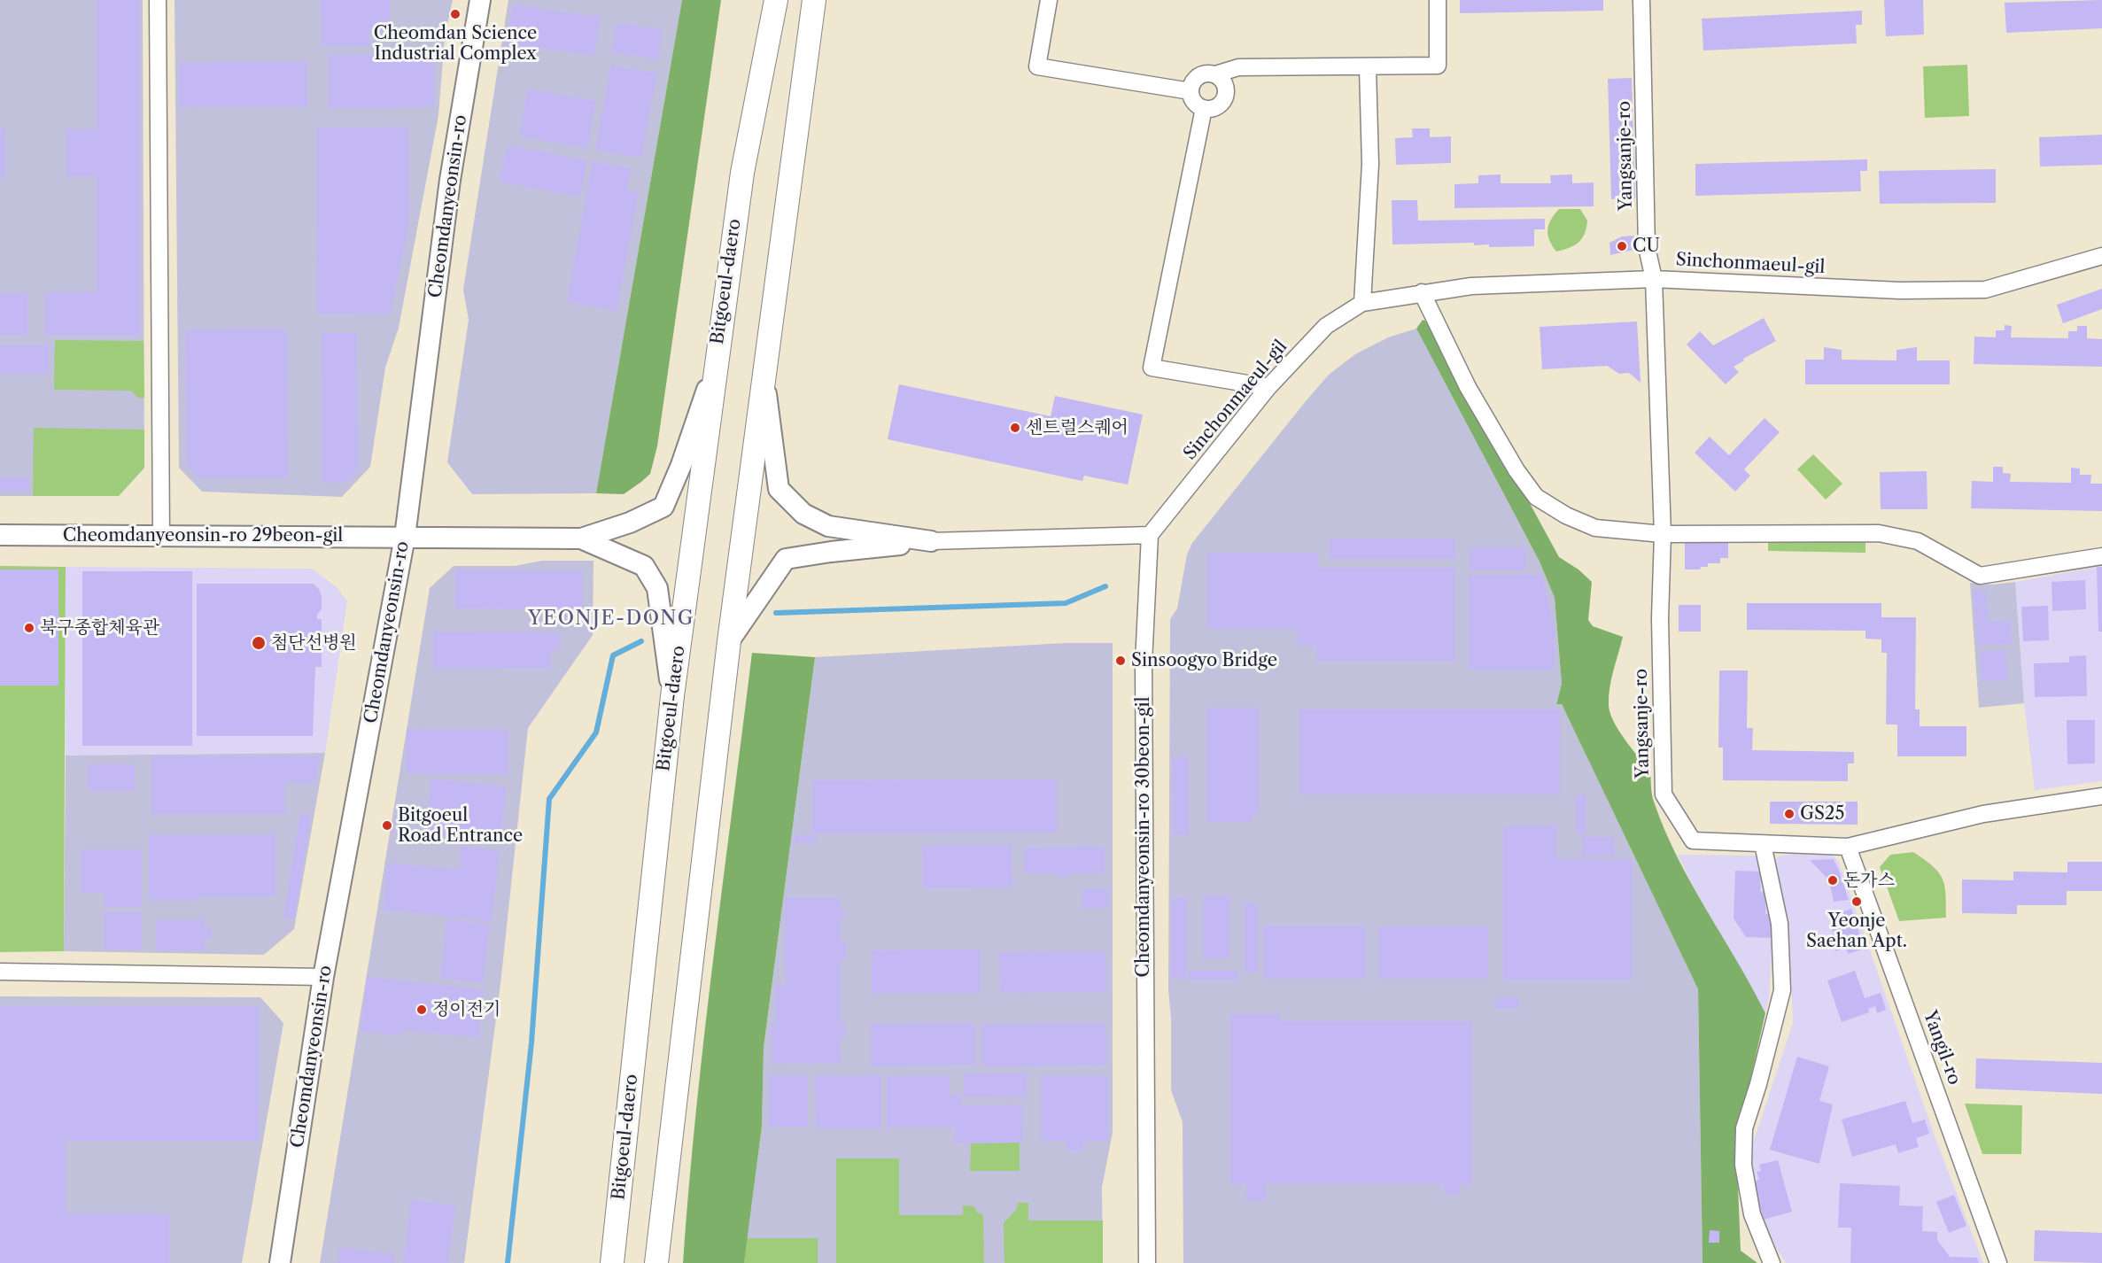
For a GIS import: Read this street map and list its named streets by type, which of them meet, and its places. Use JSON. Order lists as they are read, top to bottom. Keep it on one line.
{"streets":{"main road":["Bitgoeul-daero"],"street":["Yangsanje-ro","Cheomdanyeonsin-ro","Sinchonmaeul-gil","Cheomdanyeonsin-ro 29beon-gil","Cheomdanyeonsin-ro 30beon-gil","Yangil-ro"]},"crossings":[["Yangsanje-ro","Sinchonmaeul-gil"],["Yangsanje-ro","Yangil-ro"],["Cheomdanyeonsin-ro","Cheomdanyeonsin-ro 29beon-gil"],["Sinchonmaeul-gil","Cheomdanyeonsin-ro 30beon-gil"]],"districts":["YEONJE-DONG"],"places":["Cheomdan Science Industrial Complex","CU","센트럴스퀘어","북구종합체육관","첨단선병원","Sinsoogyo Bridge","GS25","Bitgoeul Road Entrance","돈가스","Yeonje Saehan Apt.","정이전기"]}
